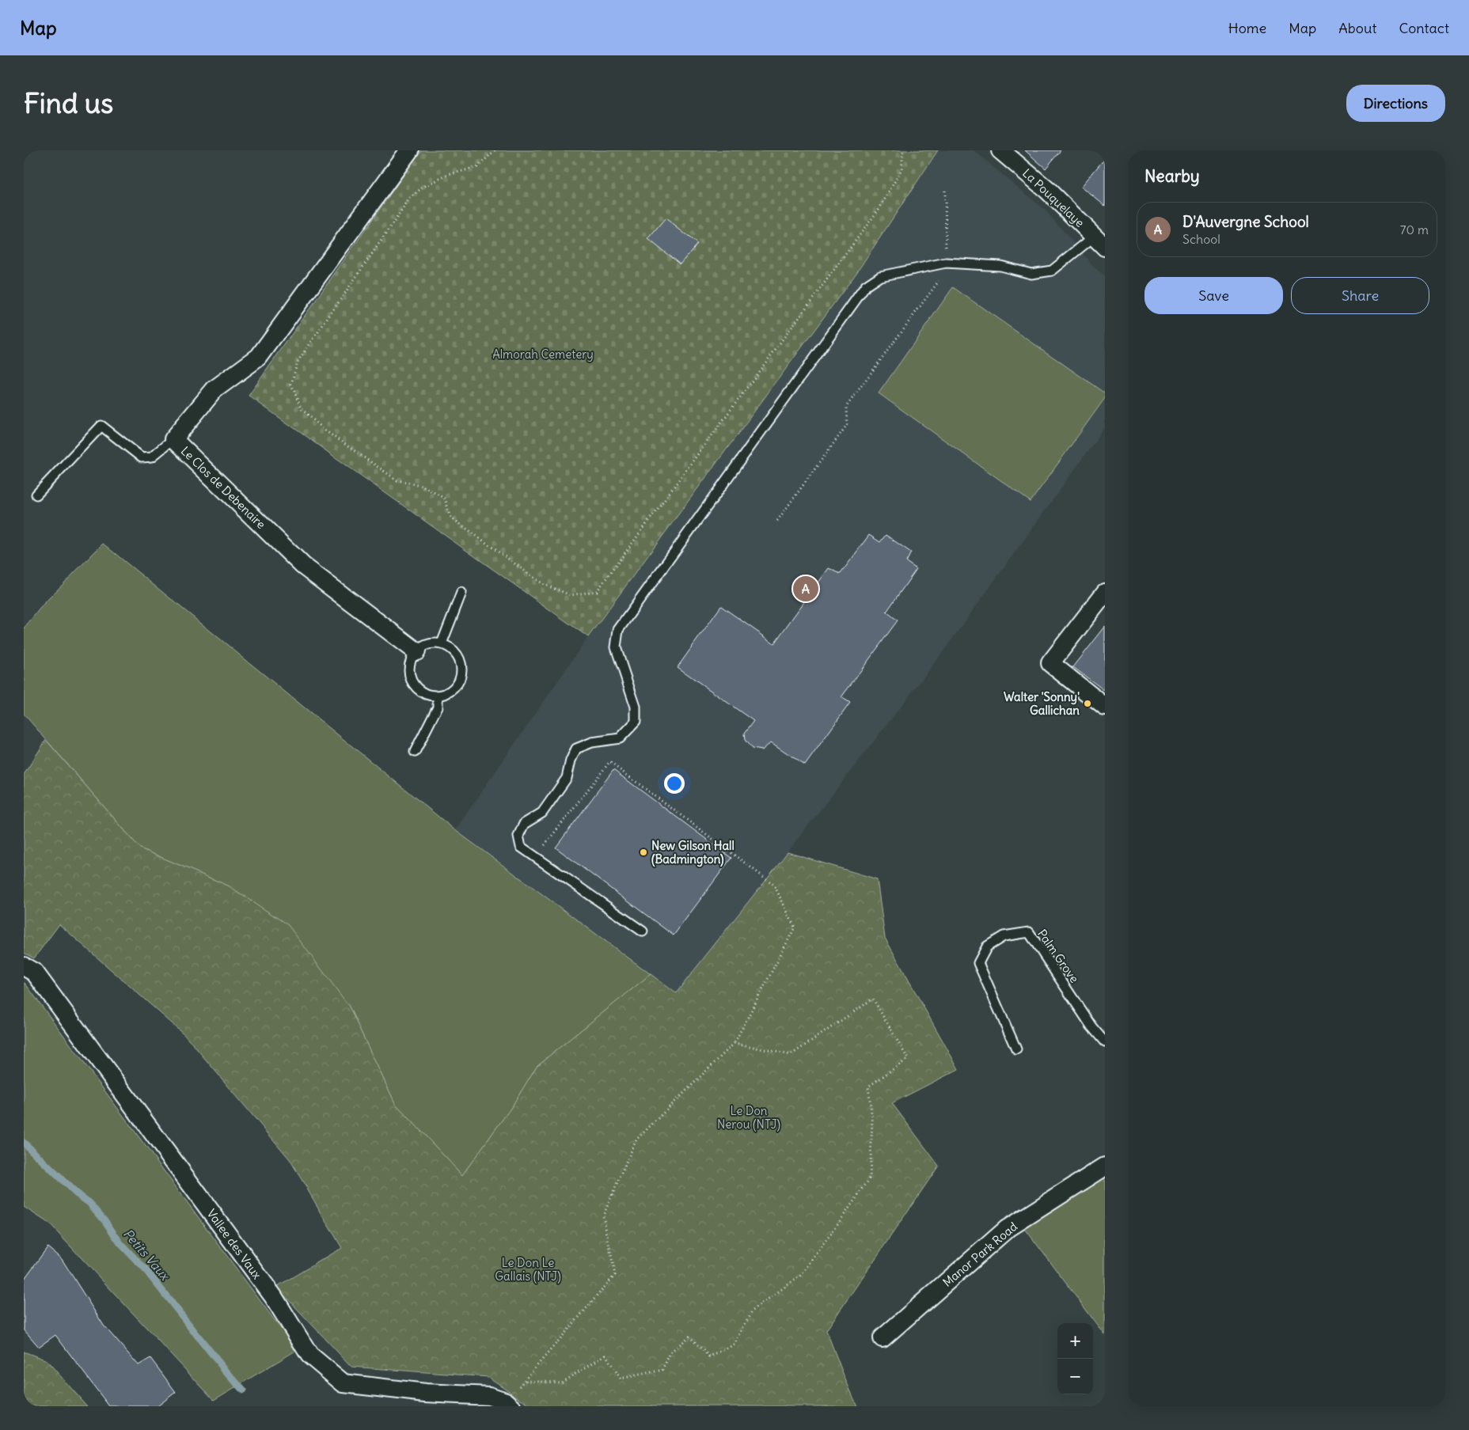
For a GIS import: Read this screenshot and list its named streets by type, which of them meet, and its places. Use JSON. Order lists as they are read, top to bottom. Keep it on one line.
{"streets":{"street":["La Pouquelaye","Le Clos de Debenaire","Vallee des Vaux","Manor Park Road"],"lane":["Palm Grove"]},"water":["Petits Vaux"],"parks":["Almorah Cemetery","Le Don Nerou (NTJ)","Le Don Le Gallais (NTJ)"],"places":["Walter 'Sonny' Gallichan","New Gilson Hall (Badmington)"],"page":{"header":"Map","nav":["Home","Map","About","Contact"],"buttons":["Directions",["Save","Share"]],"title":"Find us","heading":"Nearby","list":[{"mark":"A","name":"D'Auvergne School","note":"School","value":"70 m"}],"pins":"A","map_buttons":["+","−"]}}
